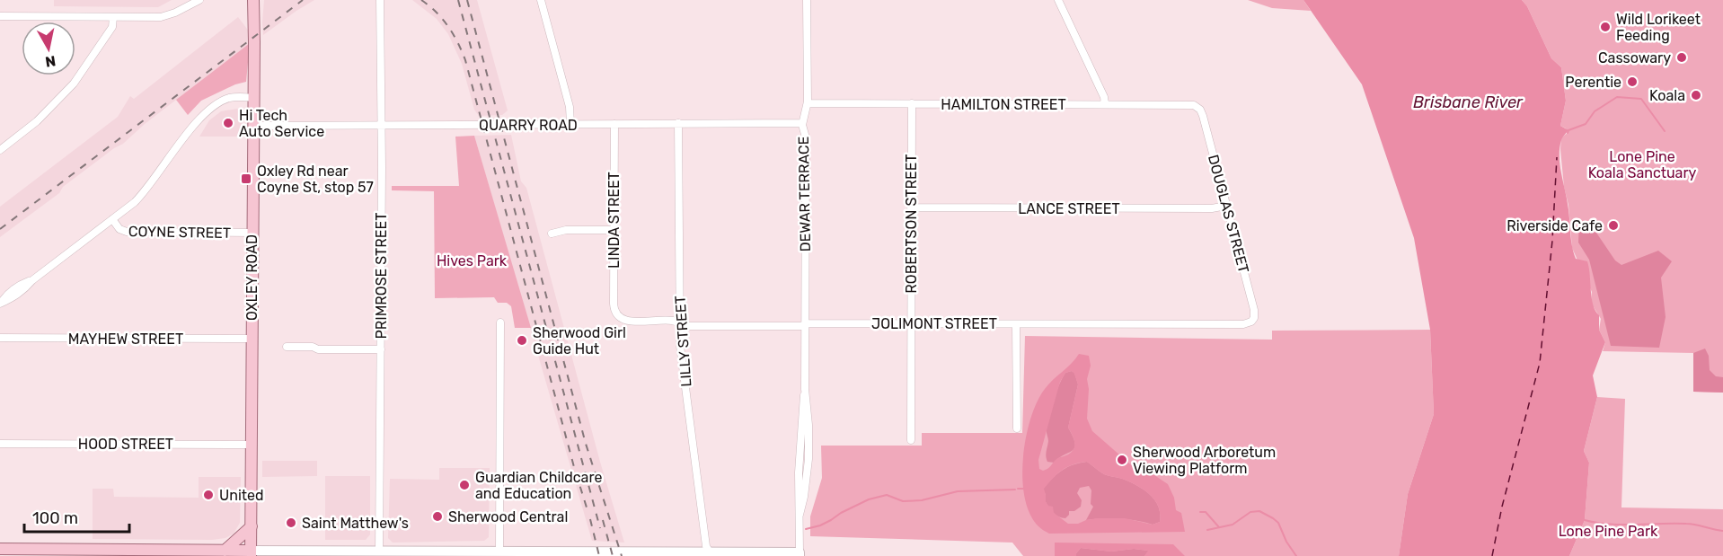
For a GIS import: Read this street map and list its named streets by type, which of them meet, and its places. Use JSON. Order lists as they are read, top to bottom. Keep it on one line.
{"streets":{"main road":["OXLEY ROAD"],"street":["HAMILTON STREET","QUARRY ROAD","DEWAR TERRACE","LANCE STREET","DOUGLAS STREET","LINDA STREET","ROBERTSON STREET","COYNE STREET","PRIMROSE STREET","JOLIMONT STREET","MAYHEW STREET","LILLY STREET","HOOD STREET"]},"crossings":[["HAMILTON STREET","DEWAR TERRACE"],["HAMILTON STREET","DOUGLAS STREET"],["HAMILTON STREET","ROBERTSON STREET"],["QUARRY ROAD","DEWAR TERRACE"],["QUARRY ROAD","LINDA STREET"],["QUARRY ROAD","PRIMROSE STREET"],["QUARRY ROAD","OXLEY ROAD"],["QUARRY ROAD","LILLY STREET"],["DEWAR TERRACE","JOLIMONT STREET"],["LANCE STREET","DOUGLAS STREET"],["LANCE STREET","ROBERTSON STREET"],["DOUGLAS STREET","JOLIMONT STREET"],["LINDA STREET","JOLIMONT STREET"],["ROBERTSON STREET","JOLIMONT STREET"],["COYNE STREET","OXLEY ROAD"],["OXLEY ROAD","MAYHEW STREET"],["OXLEY ROAD","HOOD STREET"],["JOLIMONT STREET","LILLY STREET"]],"water":["Brisbane River"],"parks":["Lone Pine Koala Sanctuary","Hives Park","Lone Pine Park"],"places":{"other":["Wild Lorikeet Feeding","Cassowary","Perentie","Koala","Hi Tech Auto Service","Riverside Cafe","Sherwood Girl Guide Hut","Sherwood Arboretum Viewing Platform","Guardian Childcare and Education","United","Sherwood Central","Saint Matthew's"],"transit":["Oxley Rd near Coyne St, stop 57"]},"scale_bar":"100 m","north":"bottom"}
